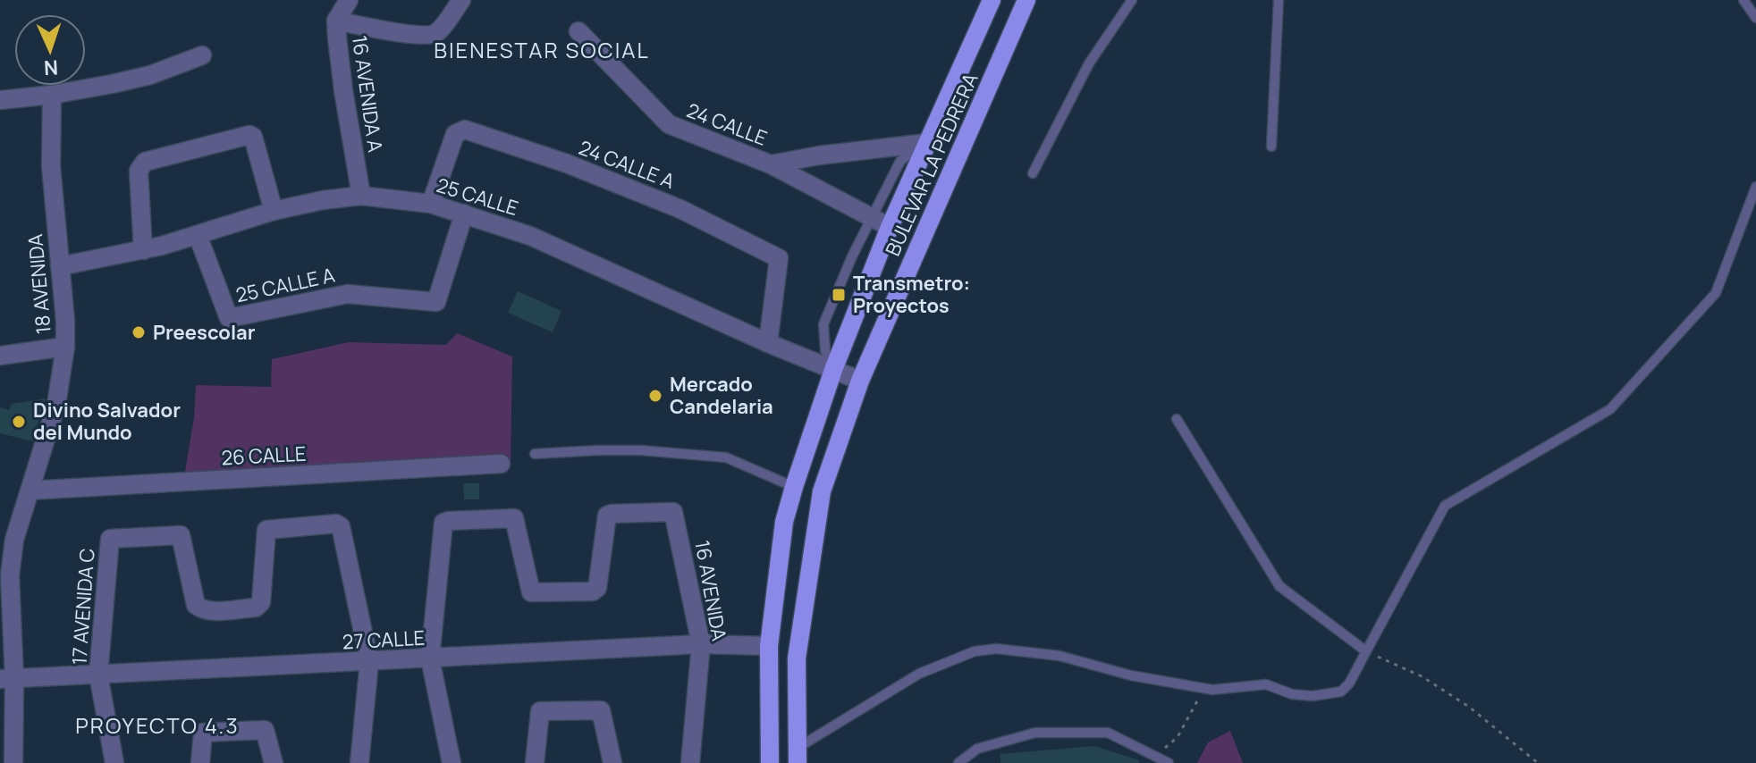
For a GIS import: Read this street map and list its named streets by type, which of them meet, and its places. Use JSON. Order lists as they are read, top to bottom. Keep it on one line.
{"streets":{"main road":["BULEVAR LA PEDRERA"],"street":["16 AVENIDA A","24 CALLE","24 CALLE A","25 CALLE","18 AVENIDA","25 CALLE A","26 CALLE","16 AVENIDA","17 AVENIDA C","27 CALLE"]},"crossings":[["16 AVENIDA A","25 CALLE"],["24 CALLE","BULEVAR LA PEDRERA"],["24 CALLE A","25 CALLE"],["BULEVAR LA PEDRERA","25 CALLE"],["BULEVAR LA PEDRERA","27 CALLE"],["25 CALLE","18 AVENIDA"],["25 CALLE","25 CALLE A"],["18 AVENIDA","26 CALLE"],["18 AVENIDA","27 CALLE"],["16 AVENIDA","27 CALLE"],["17 AVENIDA C","27 CALLE"]],"districts":["BIENESTAR SOCIAL","PROYECTO 4.3"],"places":{"transit":["Transmetro: Proyectos"],"other":["Preescolar","Mercado Candelaria","Divino Salvador del Mundo"]},"north":"bottom"}
